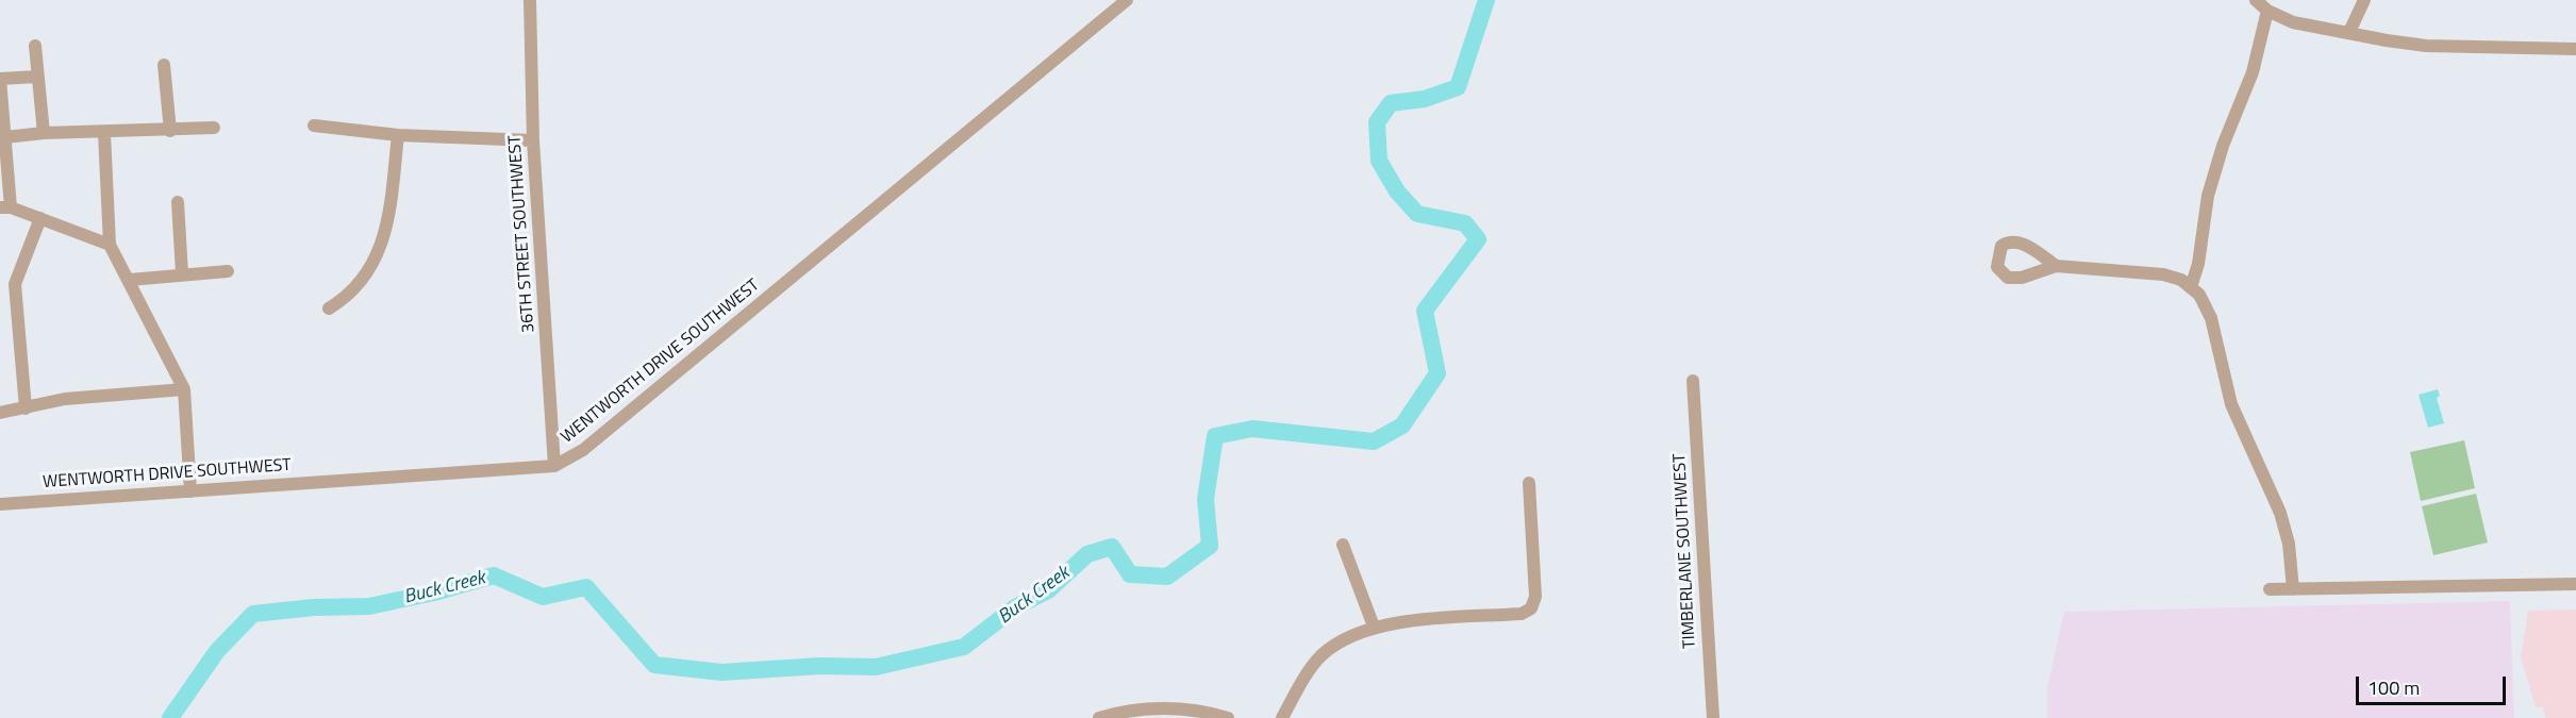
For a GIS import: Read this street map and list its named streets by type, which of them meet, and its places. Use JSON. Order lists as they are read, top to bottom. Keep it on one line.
{"streets":{"street":["36TH STREET SOUTHWEST","WENTWORTH DRIVE SOUTHWEST","TIMBERLANE SOUTHWEST"]},"crossings":[["36TH STREET SOUTHWEST","WENTWORTH DRIVE SOUTHWEST"]],"water":["Buck Creek"],"scale_bar":"100 m"}
